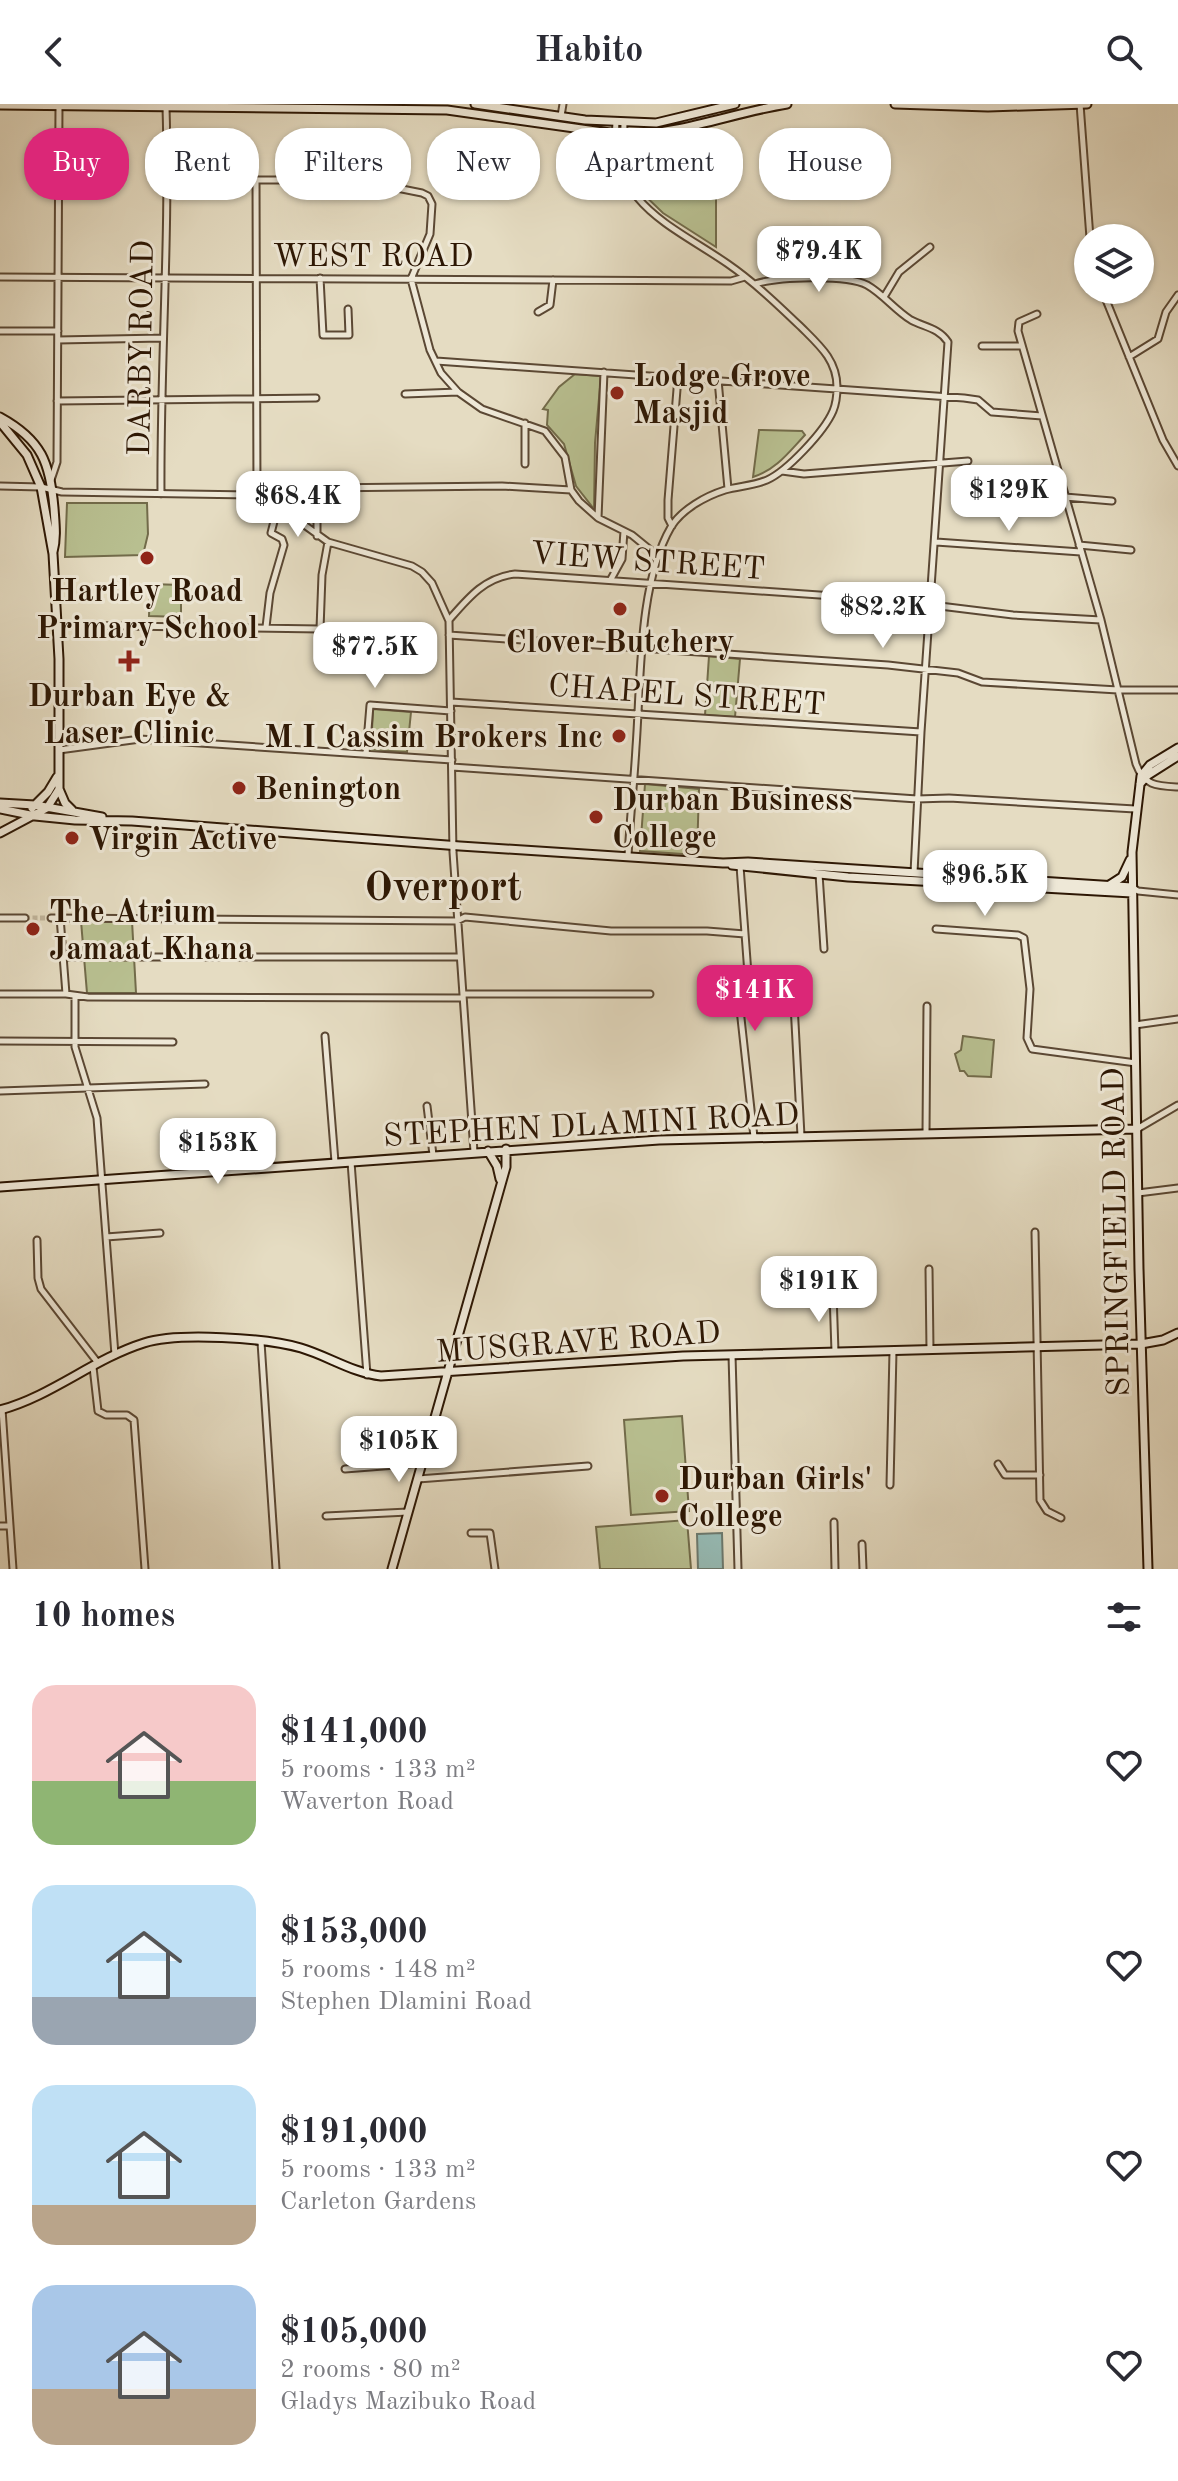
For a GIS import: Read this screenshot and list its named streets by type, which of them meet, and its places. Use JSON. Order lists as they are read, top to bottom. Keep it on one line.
{"streets":{"street":["WEST ROAD","DARBY ROAD","VIEW STREET","CHAPEL STREET","STEPHEN DLAMINI ROAD","SPRINGFIELD ROAD","MUSGRAVE ROAD"]},"crossings":[["WEST ROAD","DARBY ROAD"],["STEPHEN DLAMINI ROAD","SPRINGFIELD ROAD"],["SPRINGFIELD ROAD","MUSGRAVE ROAD"]],"districts":["Overport"],"places":{"other":["Lodge Grove Masjid","Hartley Road Primary School","Clover Butchery","M I Cassim Brokers Inc","Benington","Durban Business College","Virgin Active","The Atrium Jamaat Khana","Durban Girls' College"],"health":["Durban Eye & Laser Clinic"]},"page":{"header":"Habito","chip":["Buy","Rent","Filters","New","Apartment","House"],"price":["$79.4K","$129K","$68.4K","$82.2K","$77.5K","$96.5K","$141K","$153K","$191K","$105K"],"heading":"10 homes","list":[{"name":"$141,000","note":"5 rooms · 133 m² · Waverton Road"},{"name":"$153,000","note":"5 rooms · 148 m² · Stephen Dlamini Road"},{"name":"$191,000","note":"5 rooms · 133 m² · Carleton Gardens"},{"name":"$105,000","note":"2 rooms · 80 m² · Gladys Mazibuko Road"}]}}
